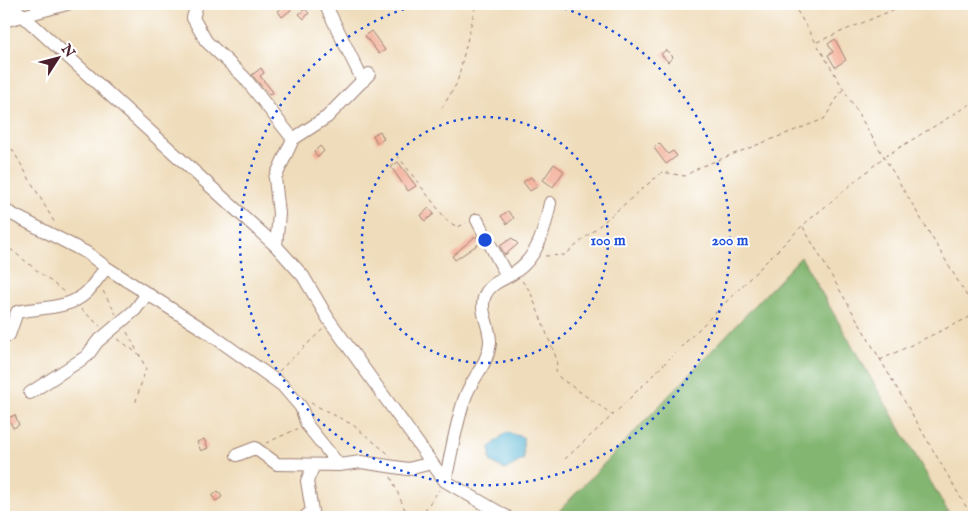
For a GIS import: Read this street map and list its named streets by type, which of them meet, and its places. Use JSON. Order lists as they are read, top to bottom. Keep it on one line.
{"north":"top right","rings":["100 m","200 m"]}
